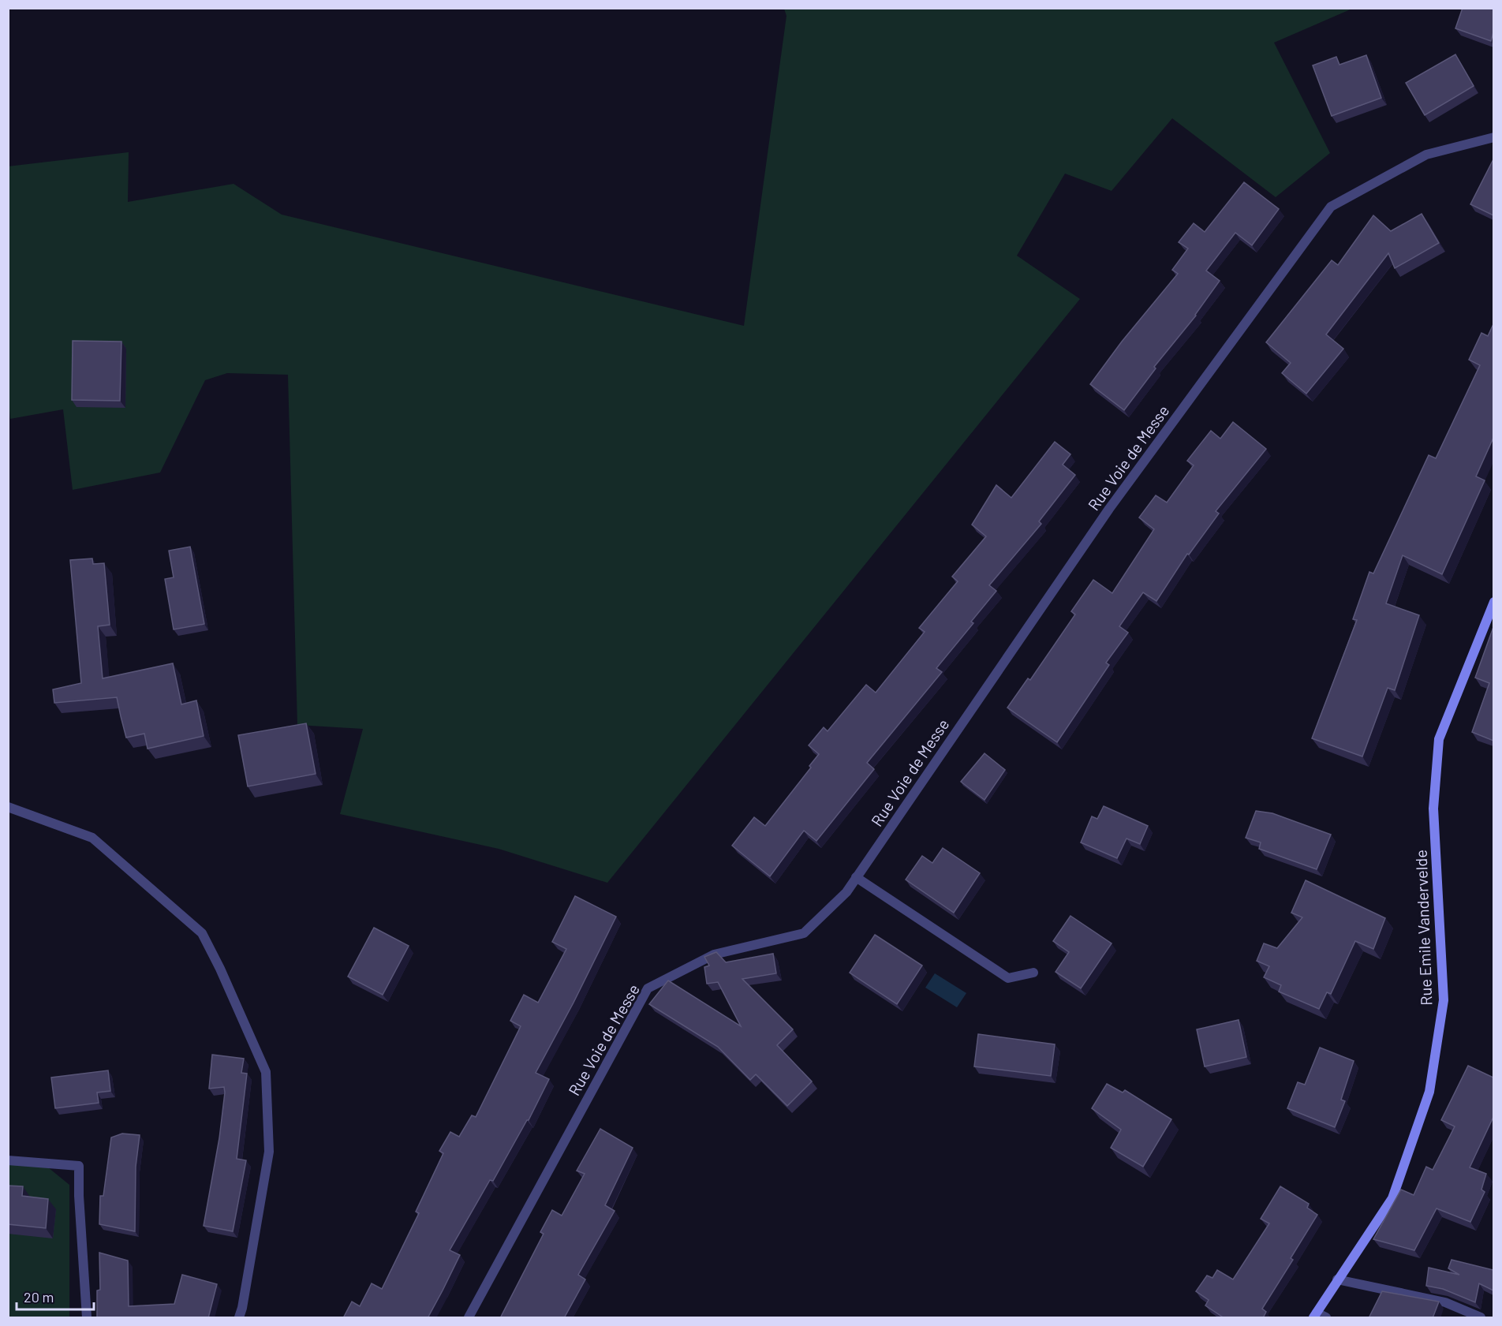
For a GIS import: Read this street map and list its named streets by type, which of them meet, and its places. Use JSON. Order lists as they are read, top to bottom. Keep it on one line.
{"streets":{"street":["Rue Voie de Messe","Rue Emile Vandervelde"]},"scale_bar":"20 m"}
